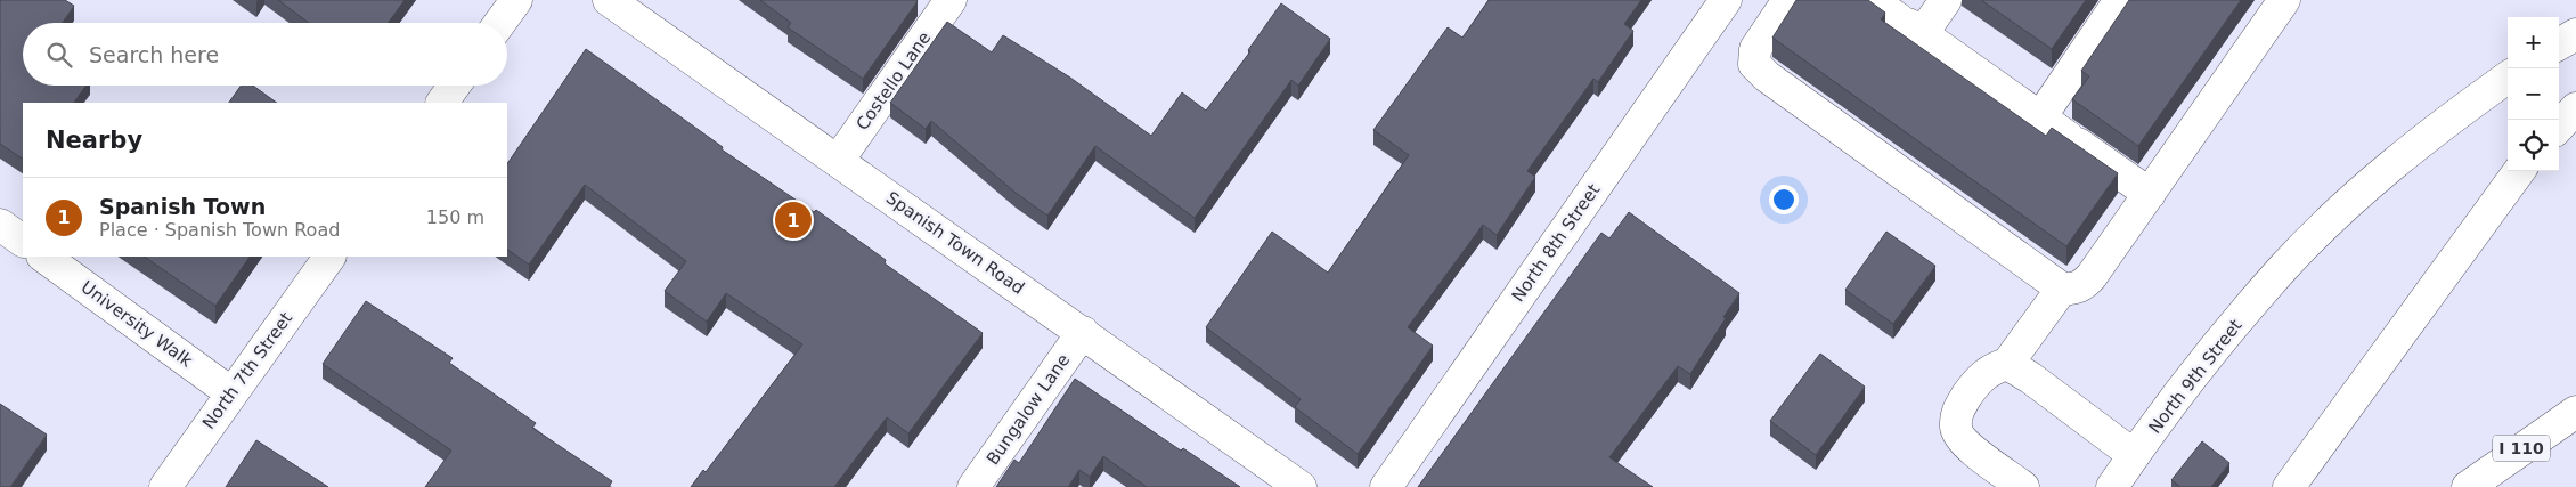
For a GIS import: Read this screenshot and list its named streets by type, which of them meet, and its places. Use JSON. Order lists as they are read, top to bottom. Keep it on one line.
{"streets":{"main road":["Costello Lane","Spanish Town Road","North 8th Street","University Walk","North 7th Street","North 9th Street","Bungalow Lane","I 110"]},"crossings":[["Costello Lane","Spanish Town Road"],["Spanish Town Road","Bungalow Lane"],["University Walk","North 7th Street"]],"page":{"map_buttons":["+","−"],"search":"Search here","heading":"Nearby","list":[{"mark":"1","name":"Spanish Town","note":"Place · Spanish Town Road","value":"150 m"}],"pins":"1"}}
